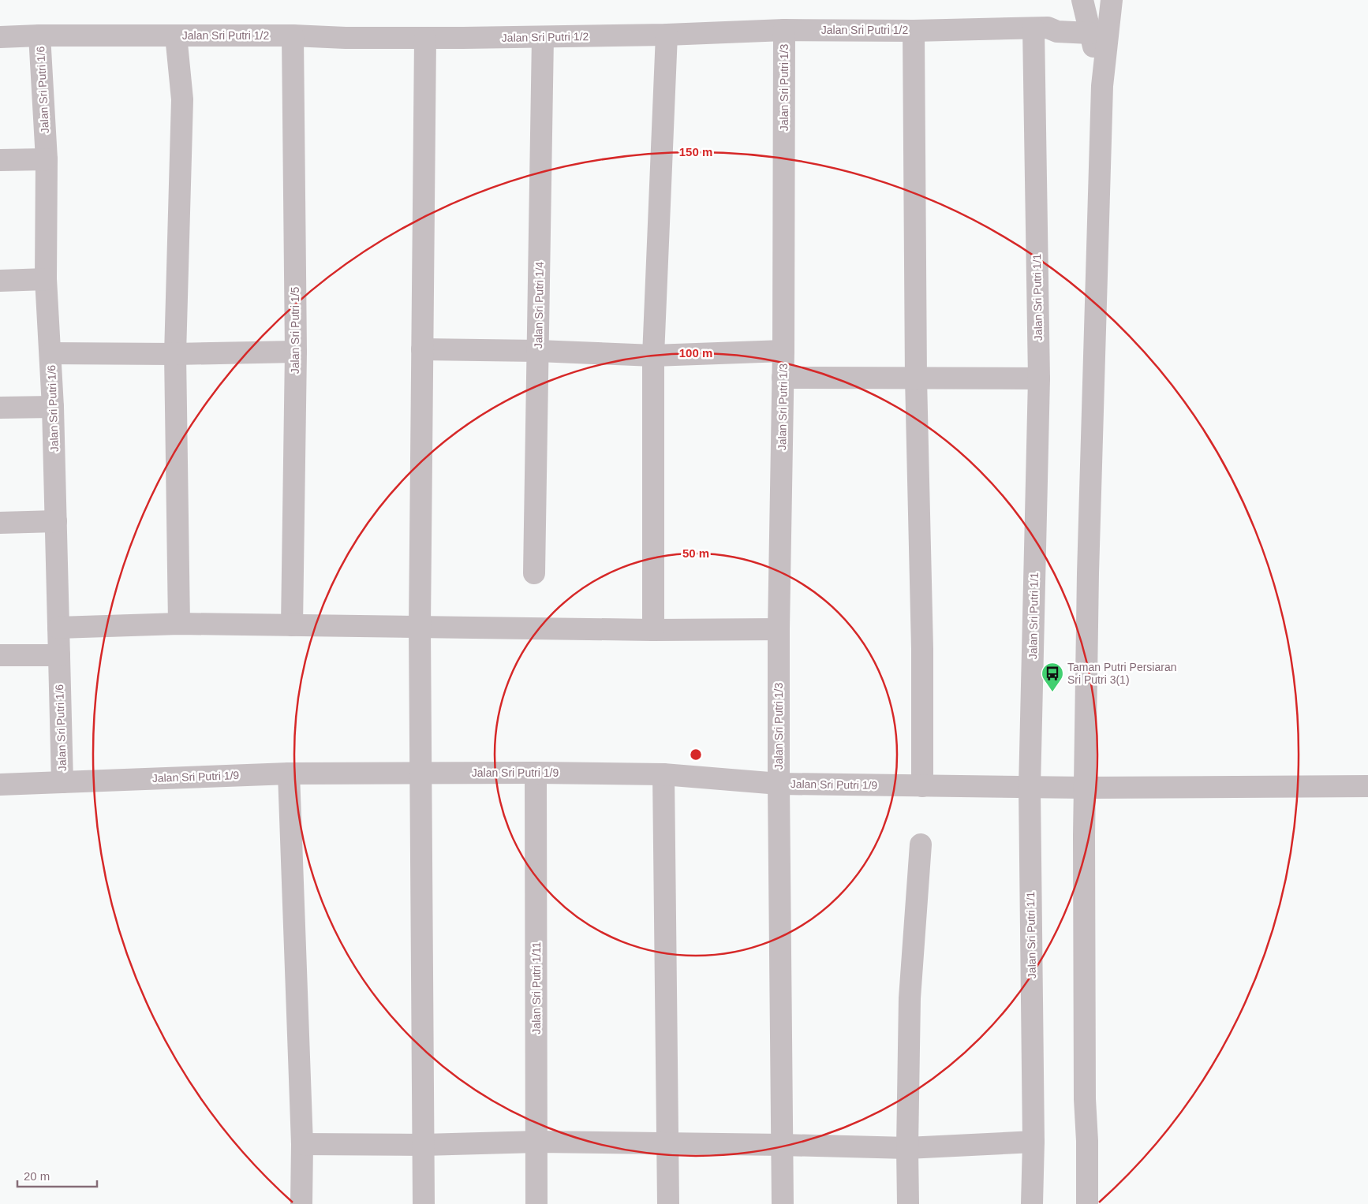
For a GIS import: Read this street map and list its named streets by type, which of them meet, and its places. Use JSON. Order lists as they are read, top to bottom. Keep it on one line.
{"streets":{"street":["Jalan Sri Putri 1/2","Jalan Sri Putri 1/3","Jalan Sri Putri 1/6","Jalan Sri Putri 1/1","Jalan Sri Putri 1/4","Jalan Sri Putri 1/5","Jalan Sri Putri 1/9","Jalan Sri Putri 1/11"]},"crossings":[["Jalan Sri Putri 1/2","Jalan Sri Putri 1/3"],["Jalan Sri Putri 1/2","Jalan Sri Putri 1/6"],["Jalan Sri Putri 1/2","Jalan Sri Putri 1/1"],["Jalan Sri Putri 1/2","Jalan Sri Putri 1/4"],["Jalan Sri Putri 1/2","Jalan Sri Putri 1/5"],["Jalan Sri Putri 1/3","Jalan Sri Putri 1/9"],["Jalan Sri Putri 1/6","Jalan Sri Putri 1/9"],["Jalan Sri Putri 1/1","Jalan Sri Putri 1/9"],["Jalan Sri Putri 1/9","Jalan Sri Putri 1/11"]],"places":{"bus stop":["Taman Putri Persiaran Sri Putri 3(1)"]},"scale_bar":"20 m","rings":["150 m","100 m","50 m"]}
